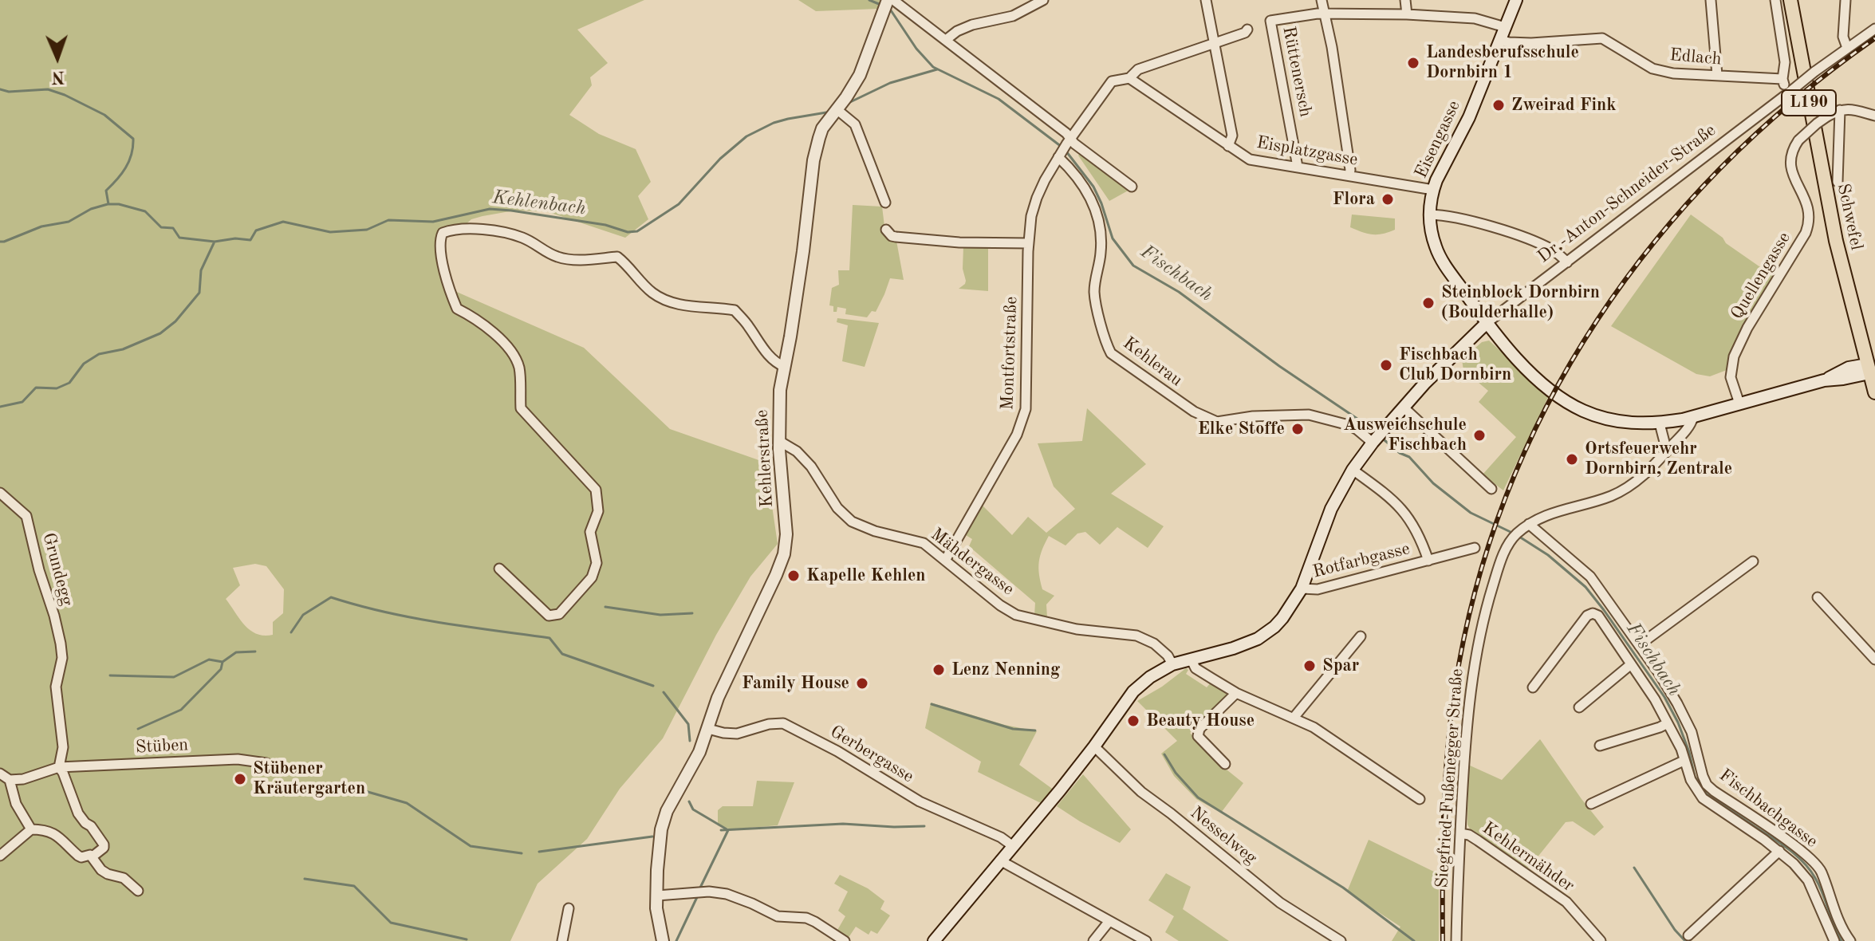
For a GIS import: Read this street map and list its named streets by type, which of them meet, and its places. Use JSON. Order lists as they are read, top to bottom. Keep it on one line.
{"streets":{"main road":["L190","Eisengasse","Dr.-Anton-Schneider-Straße","Schwefel","Kehlerstraße"],"street":["Edlach","Rüttenersch","Eisplatzgasse","Quellengasse","Montfortstraße","Kehlerau","Rotfarbgasse","Mähdergasse","Grundegg","Stüben","Gerbergasse","Siegfried-Fußenegger Straße","Fischbachgasse","Nesselweg","Kehlermähder"]},"crossings":[["Edlach","Eisengasse"],["Rüttenersch","Eisplatzgasse"],["L190","Eisengasse"],["L190","Schwefel"],["Eisengasse","Eisplatzgasse"],["Eisengasse","Dr.-Anton-Schneider-Straße"],["Eisengasse","Schwefel"],["Eisengasse","Quellengasse"],["Eisengasse","Siegfried-Fußenegger Straße"],["Eisplatzgasse","Montfortstraße"],["Dr.-Anton-Schneider-Straße","Kehlerau"],["Dr.-Anton-Schneider-Straße","Rotfarbgasse"],["Dr.-Anton-Schneider-Straße","Mähdergasse"],["Dr.-Anton-Schneider-Straße","Gerbergasse"],["Dr.-Anton-Schneider-Straße","Nesselweg"],["Montfortstraße","Kehlerau"],["Montfortstraße","Mähdergasse"],["Kehlerstraße","Mähdergasse"],["Kehlerstraße","Gerbergasse"],["Grundegg","Stüben"],["Siegfried-Fußenegger Straße","Fischbachgasse"],["Siegfried-Fußenegger Straße","Kehlermähder"]],"water":["Kehlenbach","Fischbach"],"places":["Landesberufsschule Dornbirn 1","Zweirad Fink","Flora","Steinblock Dornbirn (Boulderhalle)","Fischbach Club Dornbirn","Elke Stoffe","Ausweichschule Fischbach","Ortsfeuerwehr Dornbirn, Zentrale","Kapelle Kehlen","Spar","Lenz Nenning","Family House","Beauty House","Stübener Kräutergarten"],"north":"bottom"}
